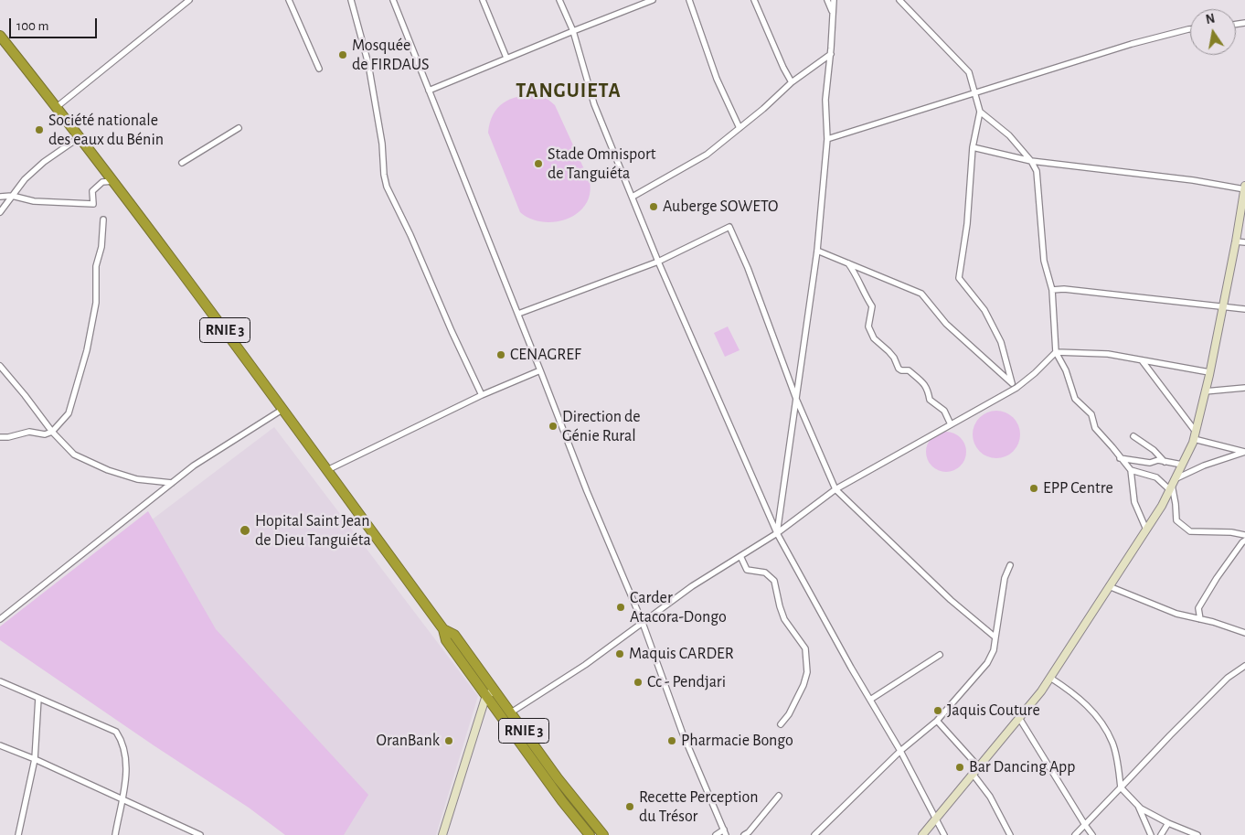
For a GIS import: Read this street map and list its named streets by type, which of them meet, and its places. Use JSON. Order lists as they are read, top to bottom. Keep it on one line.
{"streets":{"highway":["RNIE 3"]},"districts":["TANGUIETA"],"places":["Mosquée de FIRDAUS","Société nationale des eaux du Bénin","Stade Omnisport de Tanguiéta","Auberge SOWETO","CENAGREF","Direction de Génie Rural","EPP Centre","Hopital Saint Jean de Dieu Tanguiéta","Carder Atacora-Dongo","Maquis CARDER","Cc - Pendjari","Jaquis Couture","OranBank","Pharmacie Bongo","Bar Dancing App","Recette Perception du Trésor"],"scale_bar":"100 m","north":"top"}
